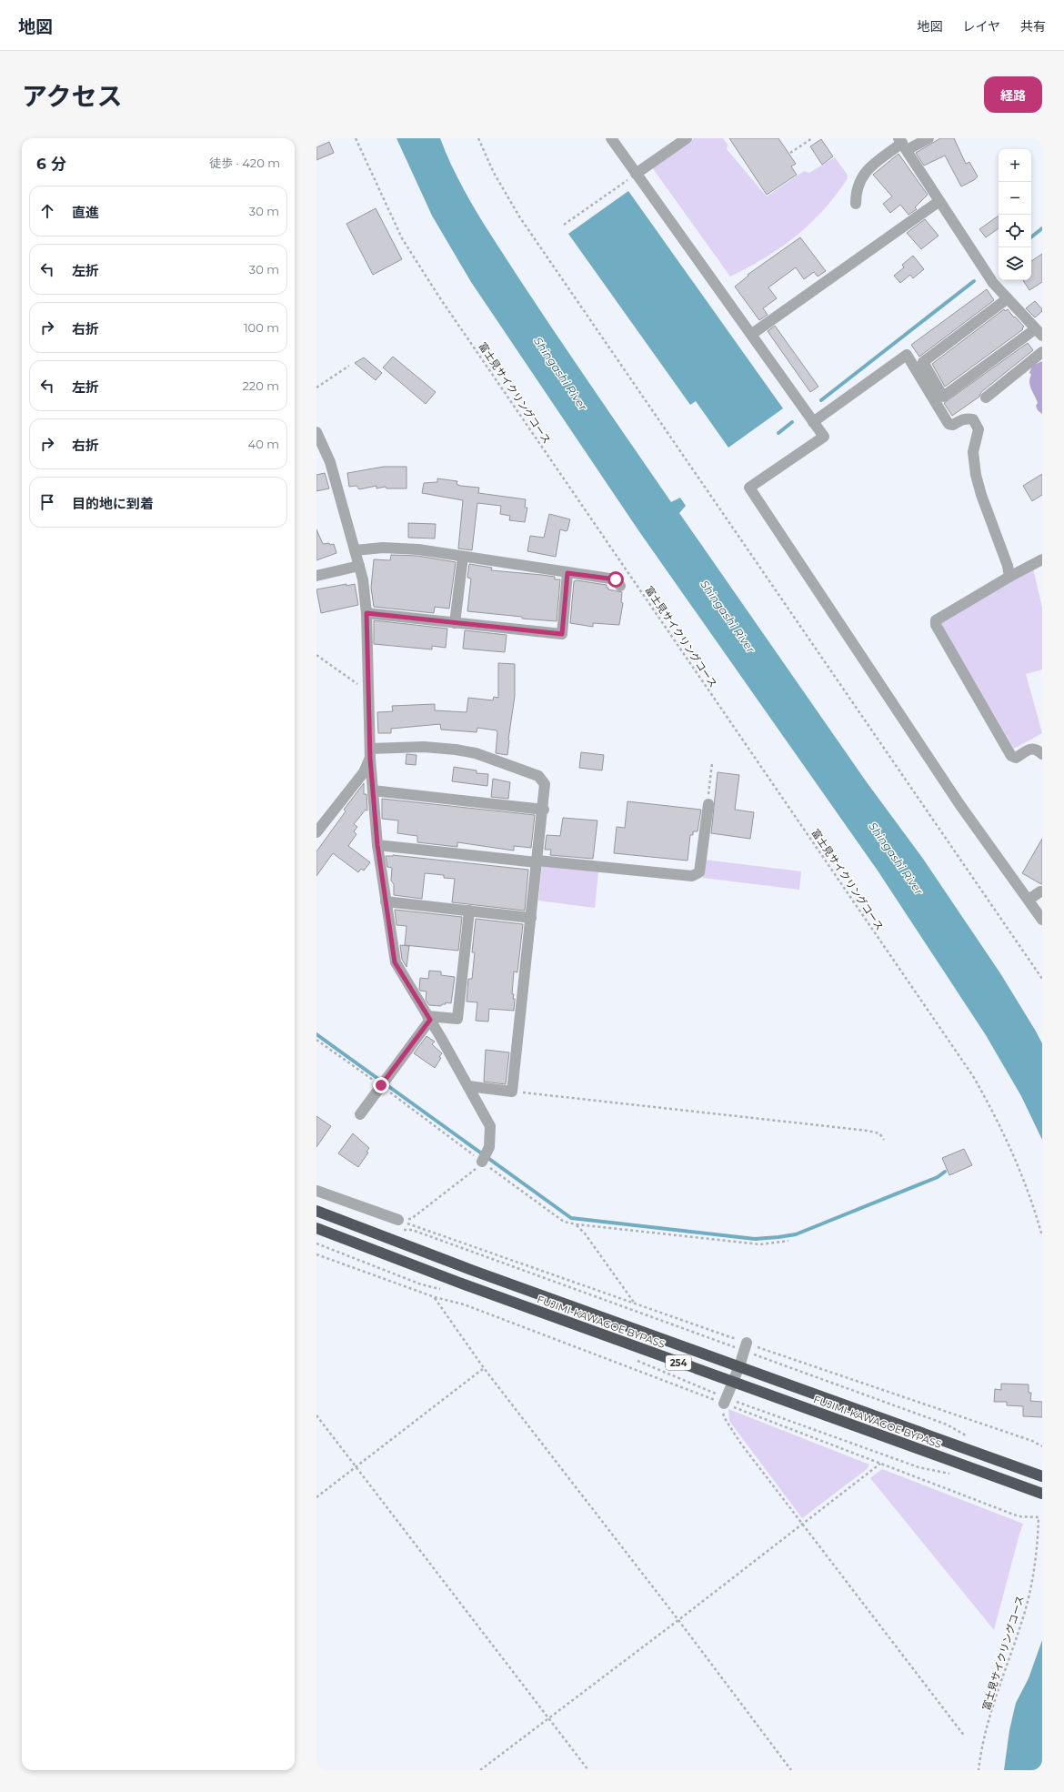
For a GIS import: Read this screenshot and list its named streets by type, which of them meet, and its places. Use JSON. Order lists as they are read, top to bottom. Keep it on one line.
{"streets":{"highway":["FUJIMI-KAWAGOE BYPASS","254"],"path":["富士見サイクリングコース"]},"water":["Shingashi River"],"page":{"header":"地図","nav":["地図","レイヤ","共有"],"title":"アクセス","buttons":"経路","heading":["6 分","徒歩 · 420 m"],"map_buttons":["+","−"],"list":[["直進","30 m"],["左折","30 m"],["右折","100 m"],["左折","220 m"],["右折","40 m"],"目的地に到着"]}}
